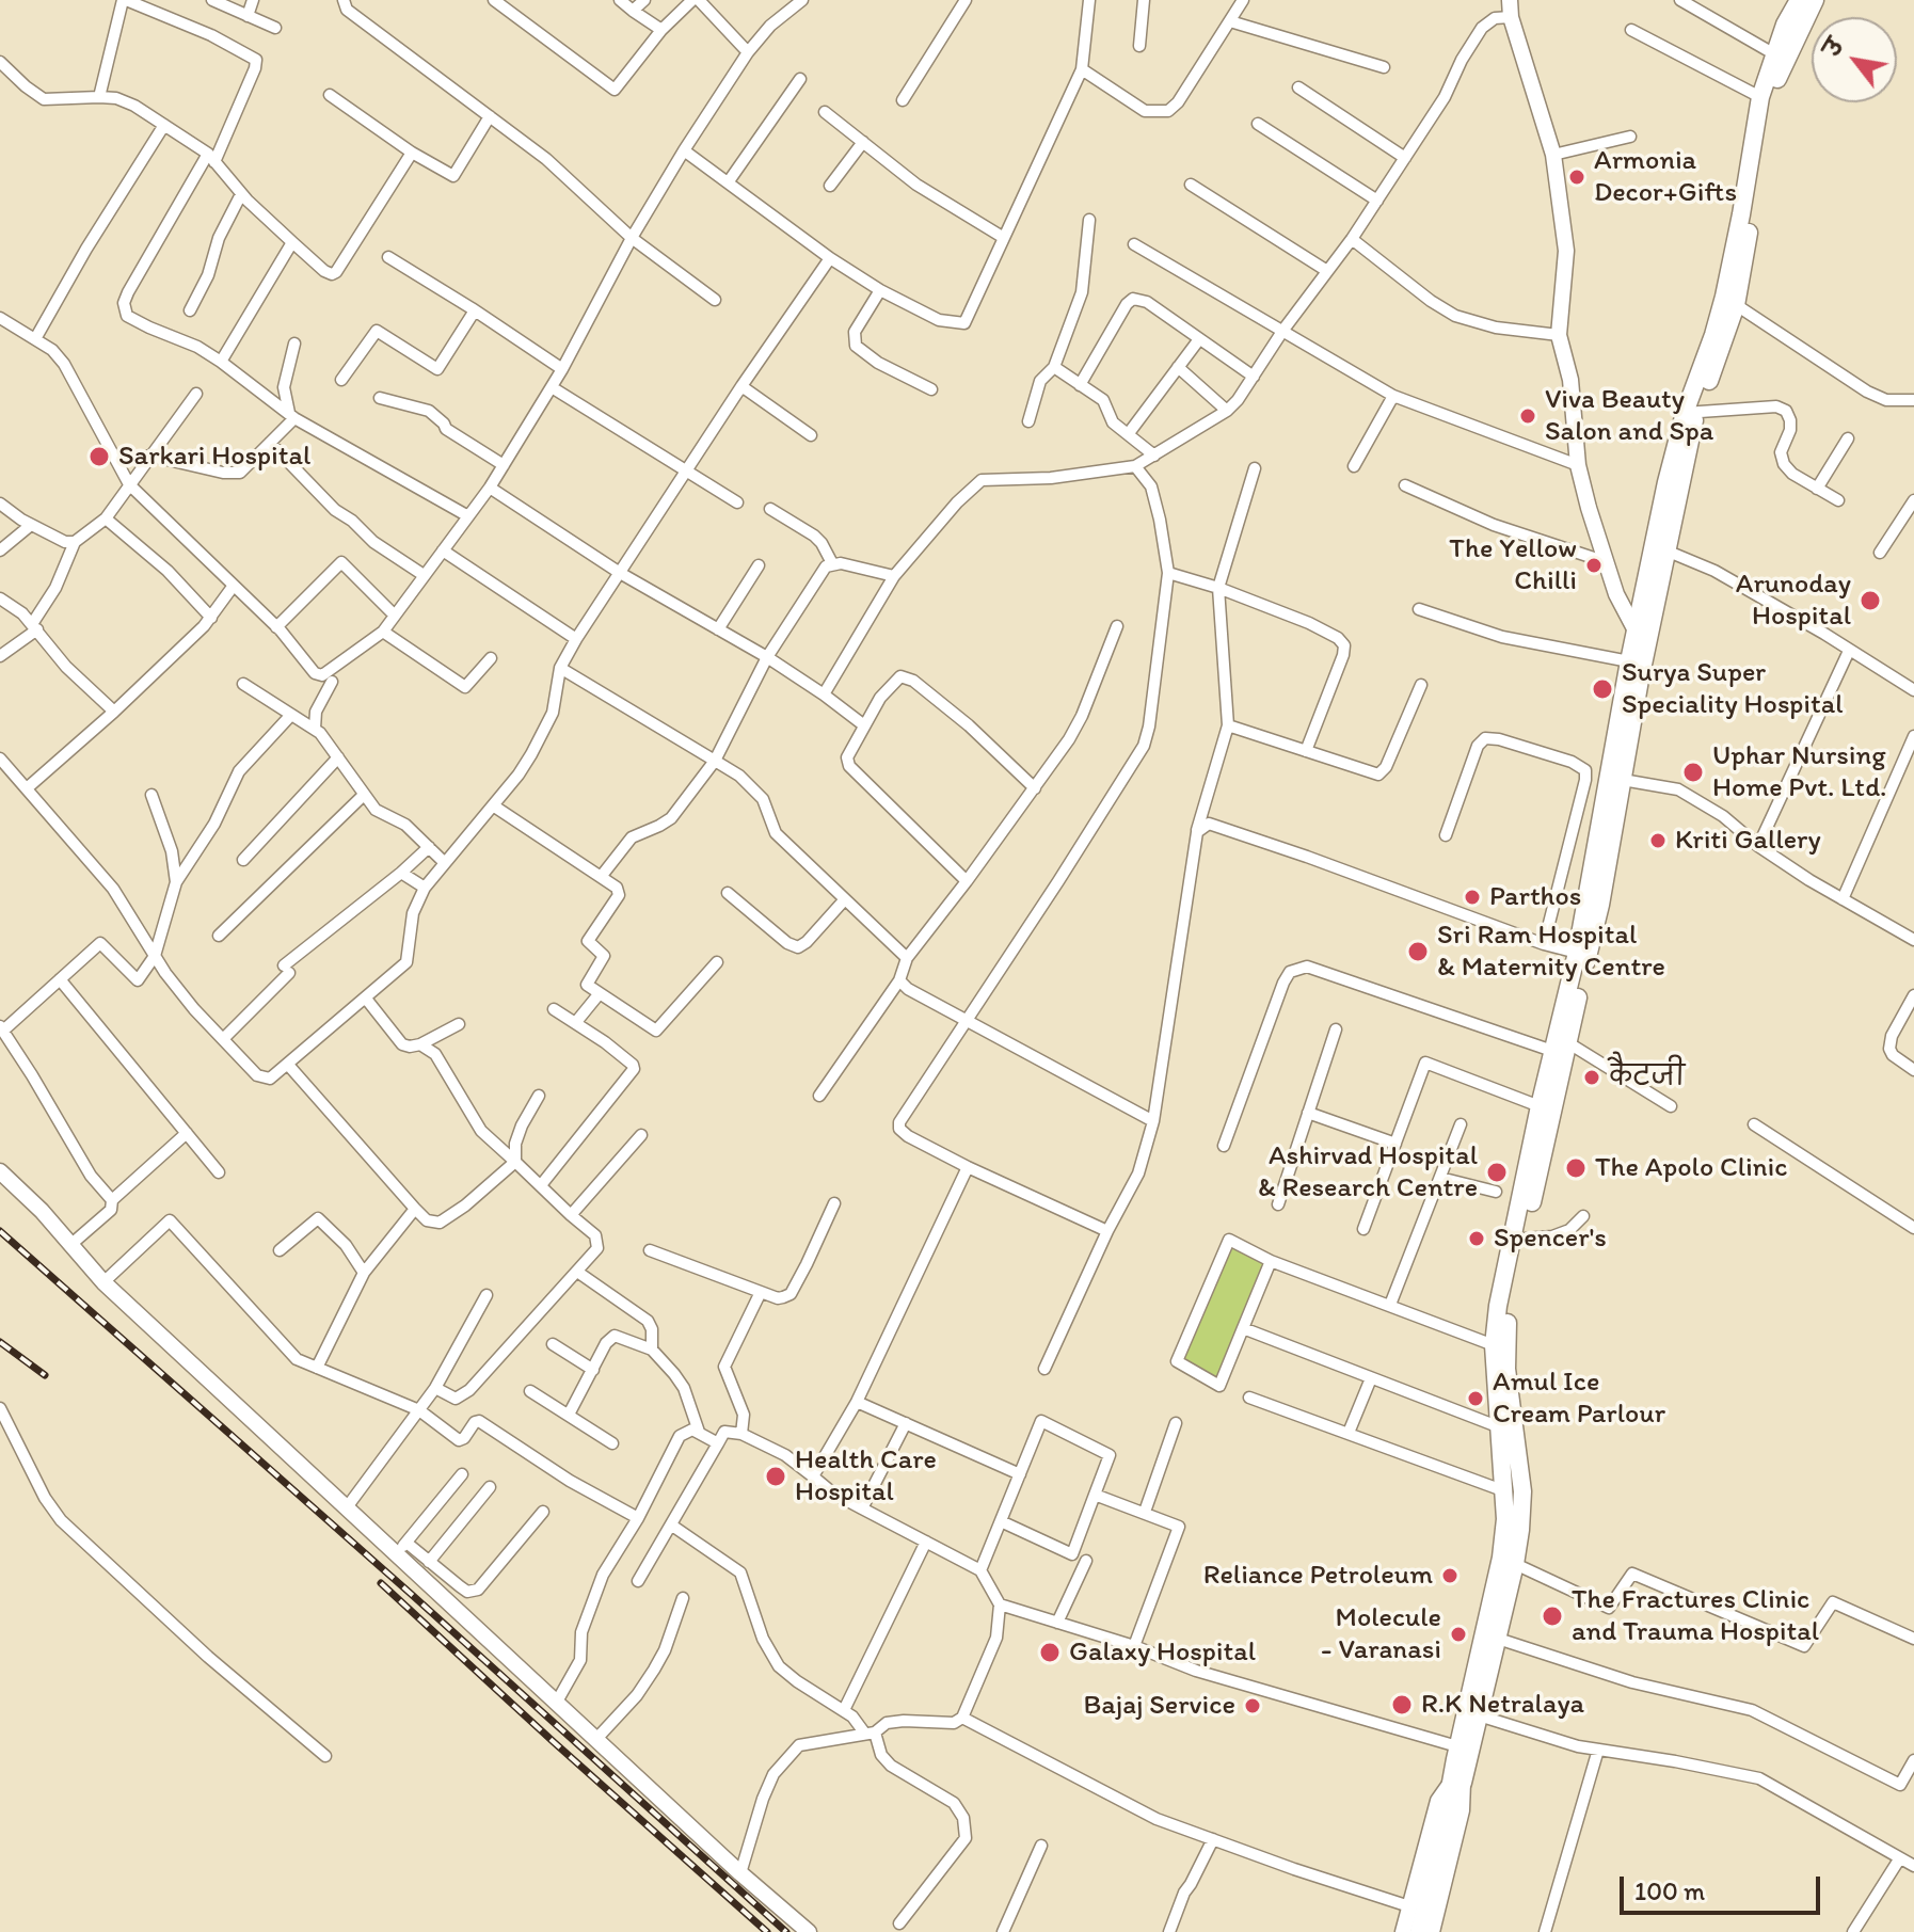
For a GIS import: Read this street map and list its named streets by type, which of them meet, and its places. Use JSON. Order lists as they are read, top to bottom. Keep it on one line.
{"places":["Armonia Decor+Gifts","Viva Beauty Salon and Spa","Sarkari Hospital","The Yellow Chilli","Arunoday Hospital","Surya Super Speciality Hospital","Uphar Nursing Home Pvt. Ltd.","Kriti Gallery","Parthos","Sri Ram Hospital & Maternity Centre","कैटजी","The Apolo Clinic","Ashirvad Hospital & Research Centre","Spencer's","Amul Ice Cream Parlour","Health Care Hospital","Reliance Petroleum","The Fractures Clinic and Trauma Hospital","Molecule - Varanasi","Galaxy Hospital","R.K Netralaya","Bajaj Service"],"scale_bar":"100 m","north":"top left"}
